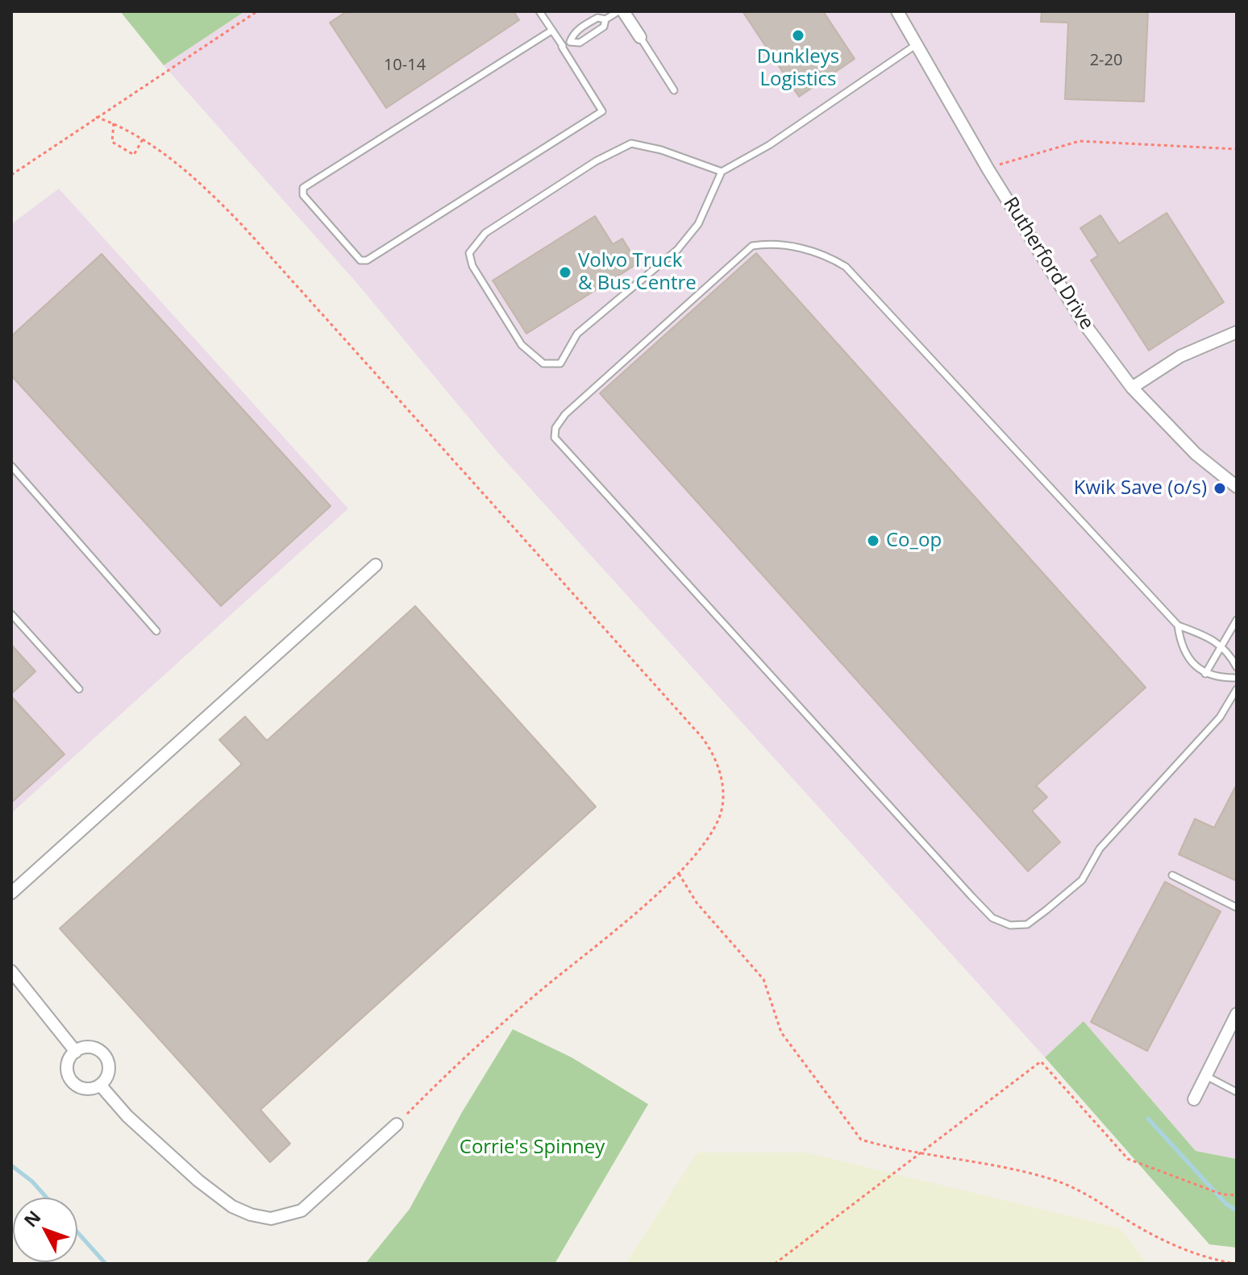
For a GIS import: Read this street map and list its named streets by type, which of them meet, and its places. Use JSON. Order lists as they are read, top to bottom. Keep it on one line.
{"streets":{"street":["Rutherford Drive"]},"parks":["Corrie's Spinney"],"places":["Dunkleys Logistics","Volvo Truck & Bus Centre","Kwik Save (o/s)","Co_op"],"house_numbers":["2-20","10-14"],"north":"top left"}
